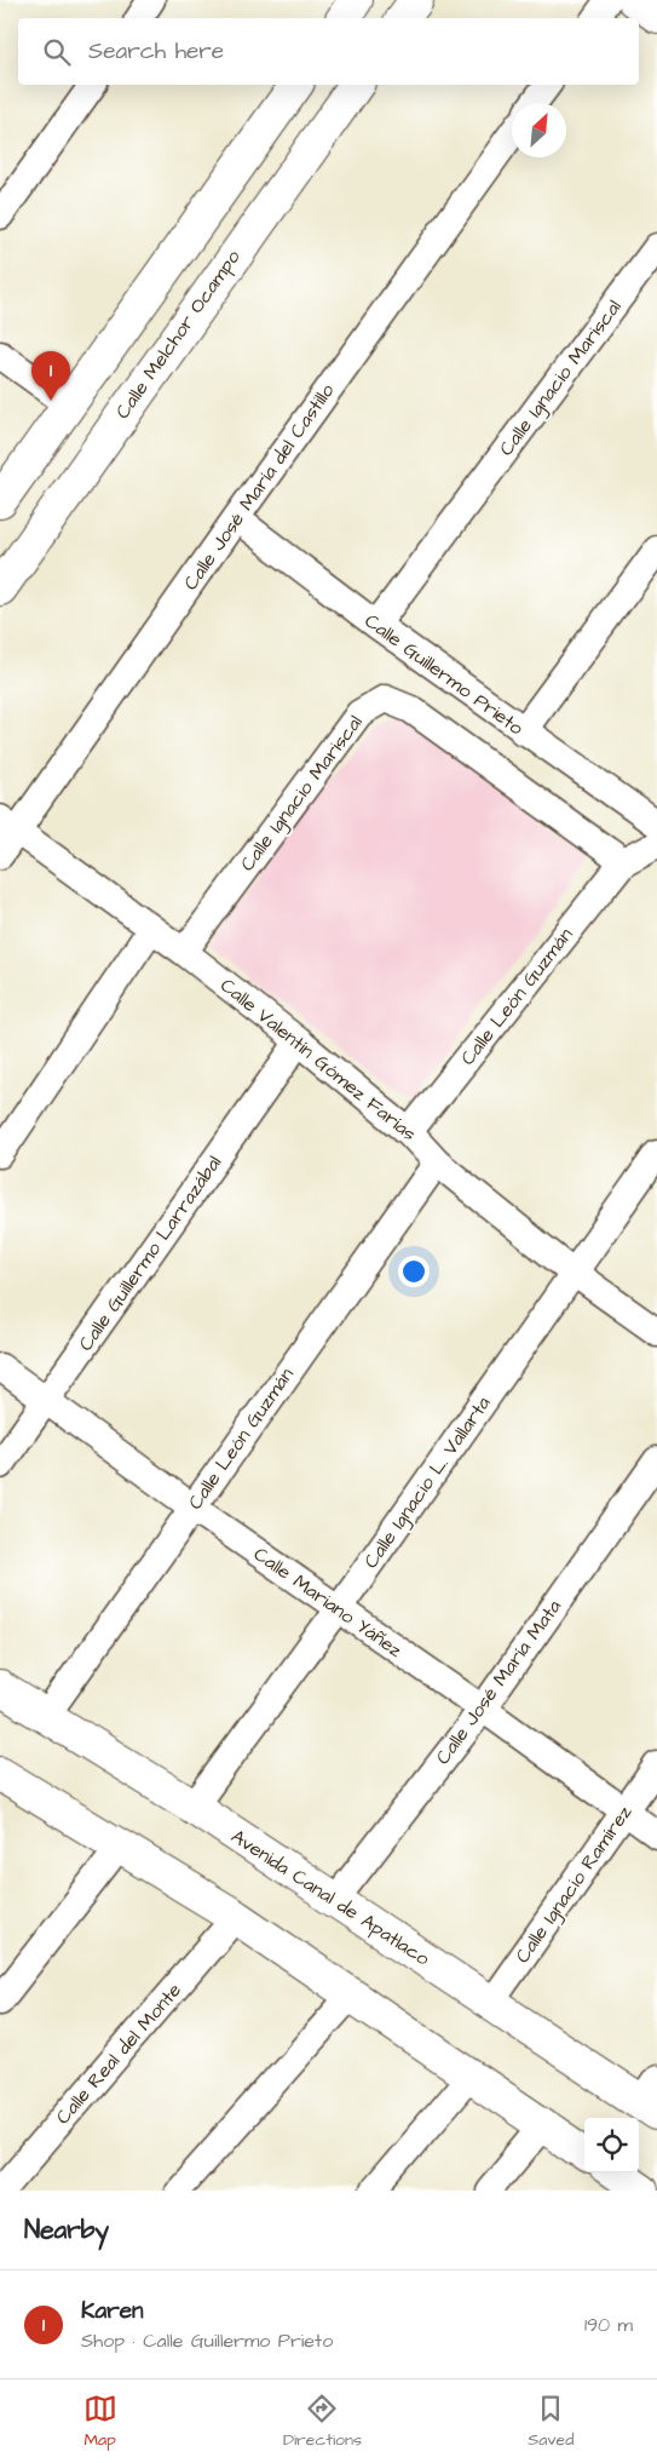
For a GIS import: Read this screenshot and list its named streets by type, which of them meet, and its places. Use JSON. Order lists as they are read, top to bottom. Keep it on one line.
{"streets":{"street":["Calle Melchor Ocampo","Calle Ignacio Mariscal","Calle José María del Castillo","Calle Guillermo Prieto","Calle León Guzmán","Calle Valentín Gómez Farías","Calle Guillermo Larrazábal","Calle Ignacio L. Vallarta","Calle Mariano Yáñez","Calle José María Mata","Calle Ignacio Ramírez","Avenida Canal de Apatlaco","Calle Real del Monte"]},"crossings":[["Calle Ignacio Mariscal","Calle Guillermo Prieto"],["Calle Ignacio Mariscal","Calle León Guzmán"],["Calle Ignacio Mariscal","Calle Valentín Gómez Farías"],["Calle José María del Castillo","Calle Guillermo Prieto"],["Calle José María del Castillo","Calle Valentín Gómez Farías"],["Calle León Guzmán","Calle Valentín Gómez Farías"],["Calle León Guzmán","Calle Mariano Yáñez"],["Calle León Guzmán","Avenida Canal de Apatlaco"],["Calle Valentín Gómez Farías","Calle Guillermo Larrazábal"],["Calle Valentín Gómez Farías","Calle Ignacio L. Vallarta"],["Calle Guillermo Larrazábal","Calle Mariano Yáñez"],["Calle Ignacio L. Vallarta","Calle Mariano Yáñez"],["Calle Ignacio L. Vallarta","Avenida Canal de Apatlaco"],["Calle Mariano Yáñez","Calle José María Mata"],["Calle Mariano Yáñez","Calle Ignacio Ramírez"],["Calle José María Mata","Avenida Canal de Apatlaco"],["Calle Ignacio Ramírez","Avenida Canal de Apatlaco"]],"north":"top right","page":{"search":"Search here","pins":"1","heading":"Nearby","list":[{"mark":"1","name":"Karen","note":"Shop · Calle Guillermo Prieto","value":"190 m"}],"nav":["Map","Directions","Saved"]}}
